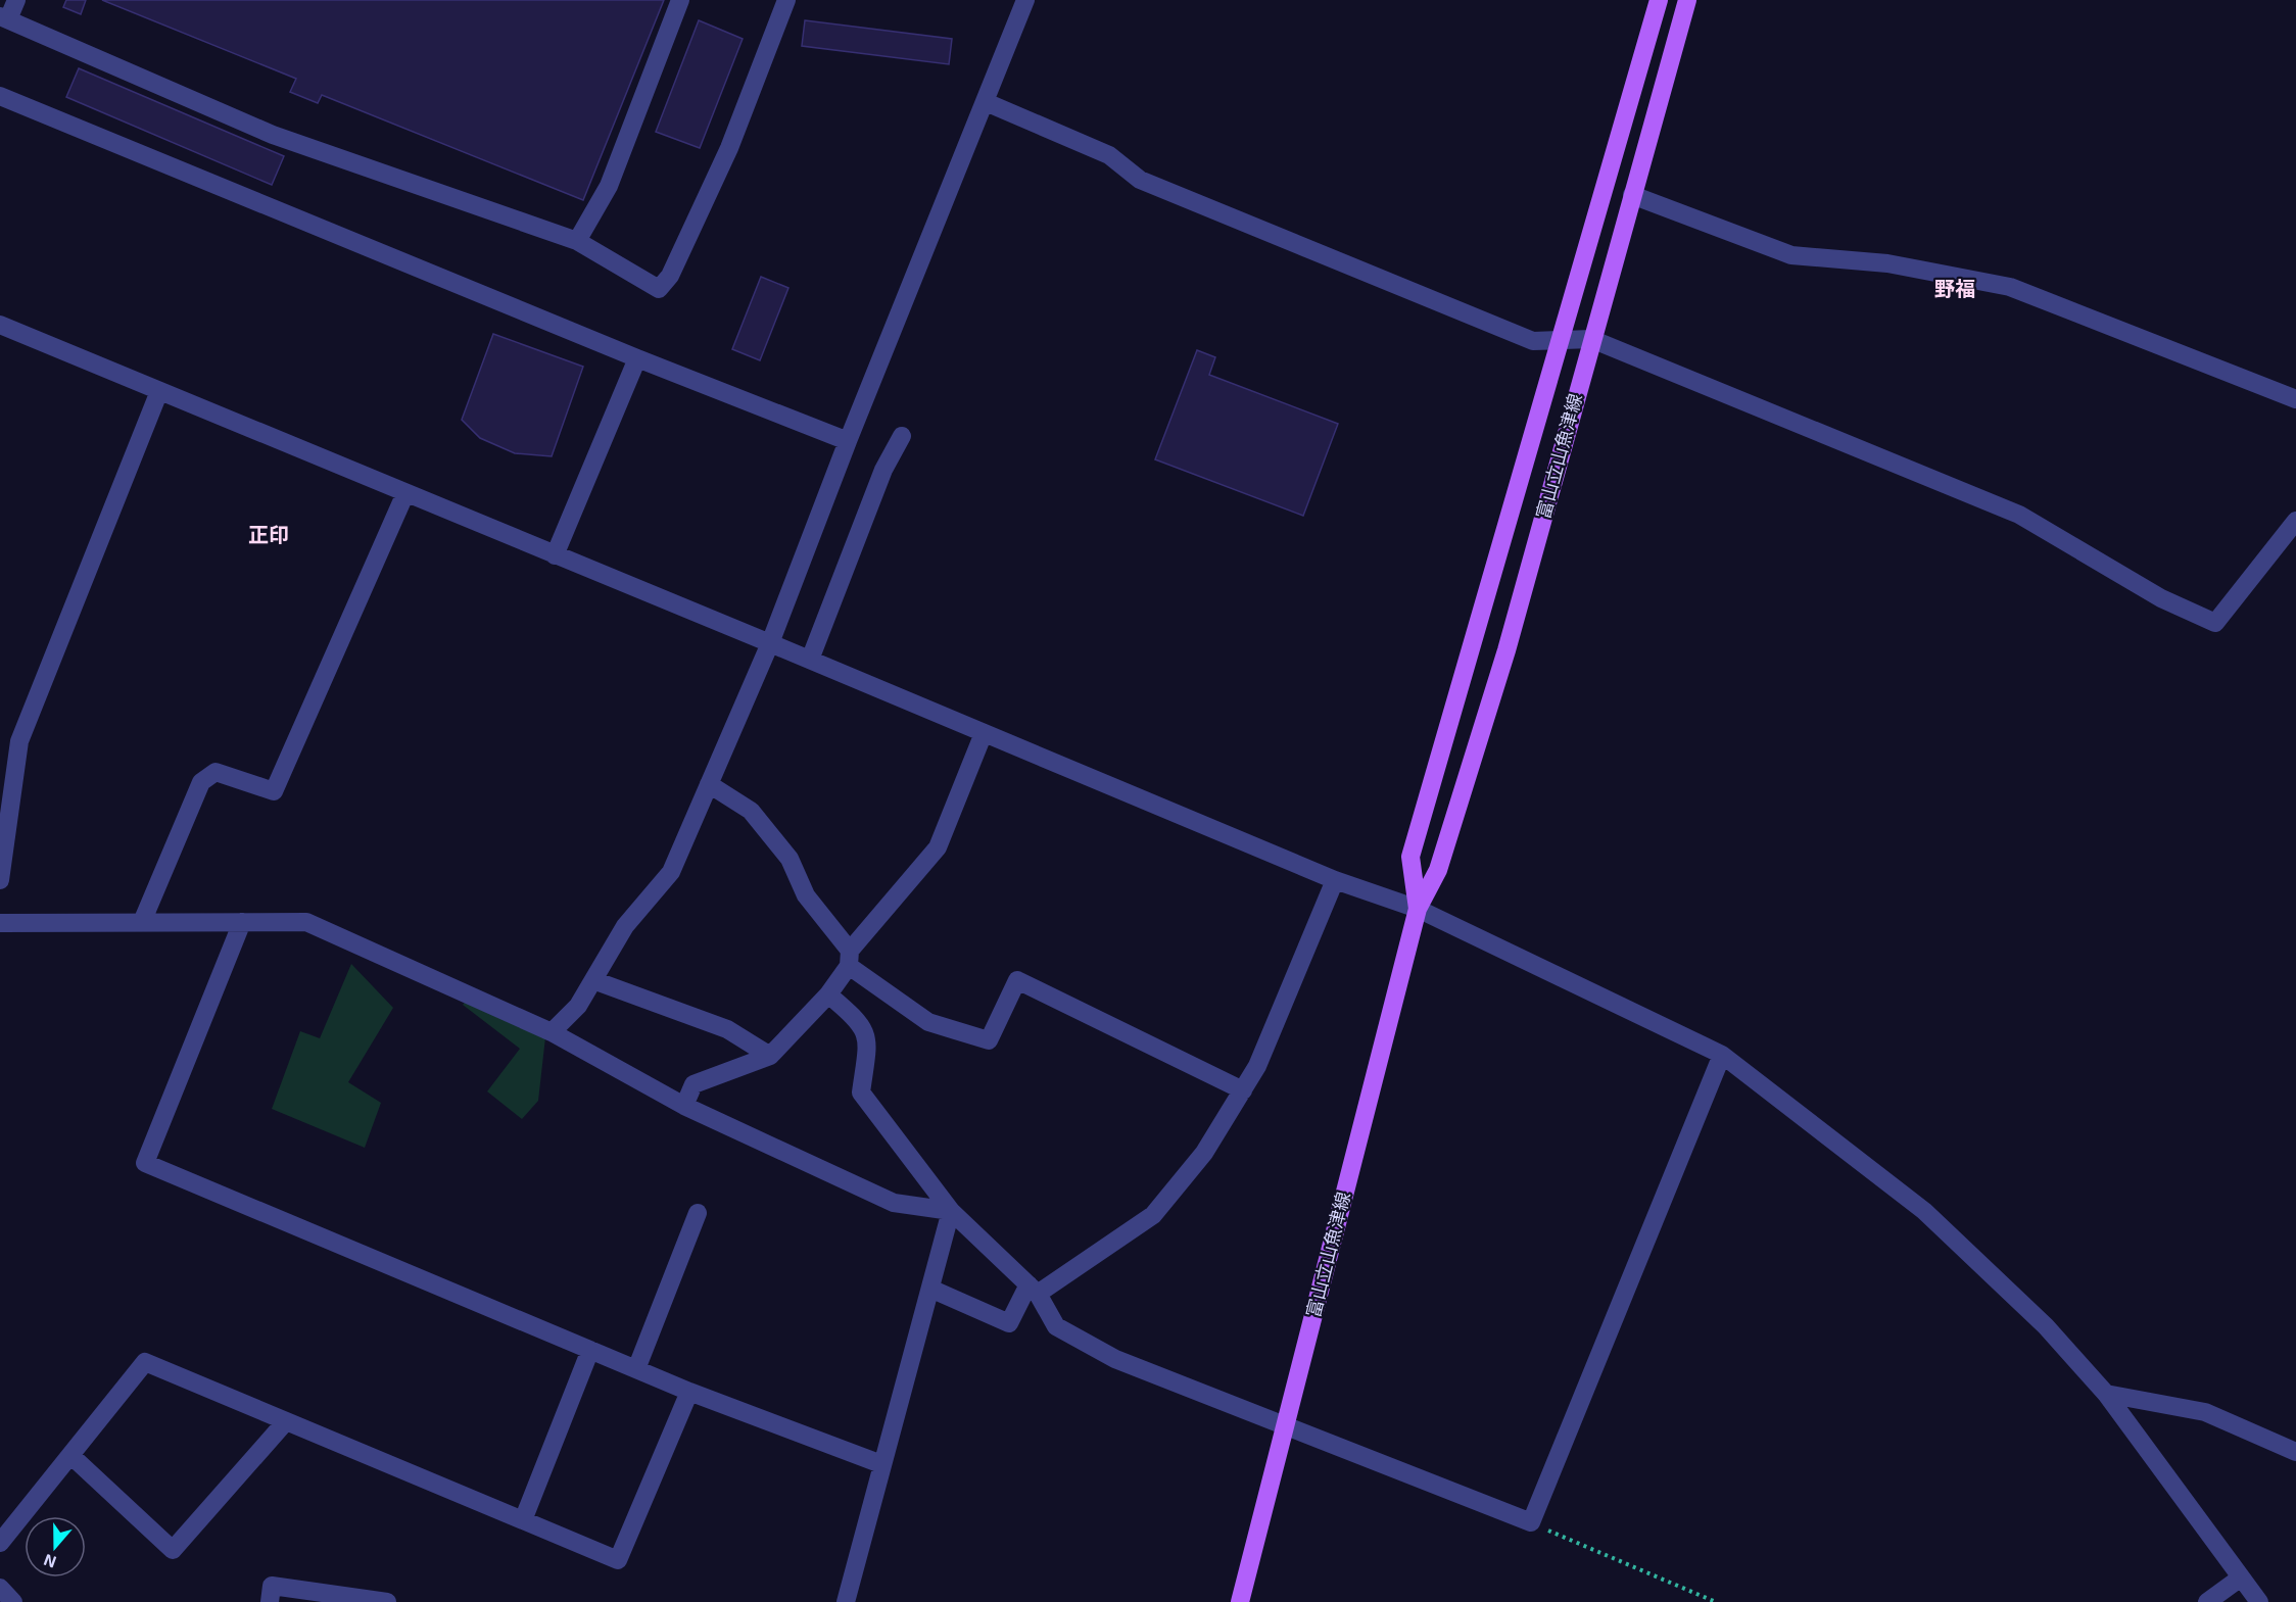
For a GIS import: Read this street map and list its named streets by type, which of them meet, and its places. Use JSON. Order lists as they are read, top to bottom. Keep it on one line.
{"streets":{"main road":["富山立山魚津線"]},"districts":["野福","正印"],"north":"bottom"}
